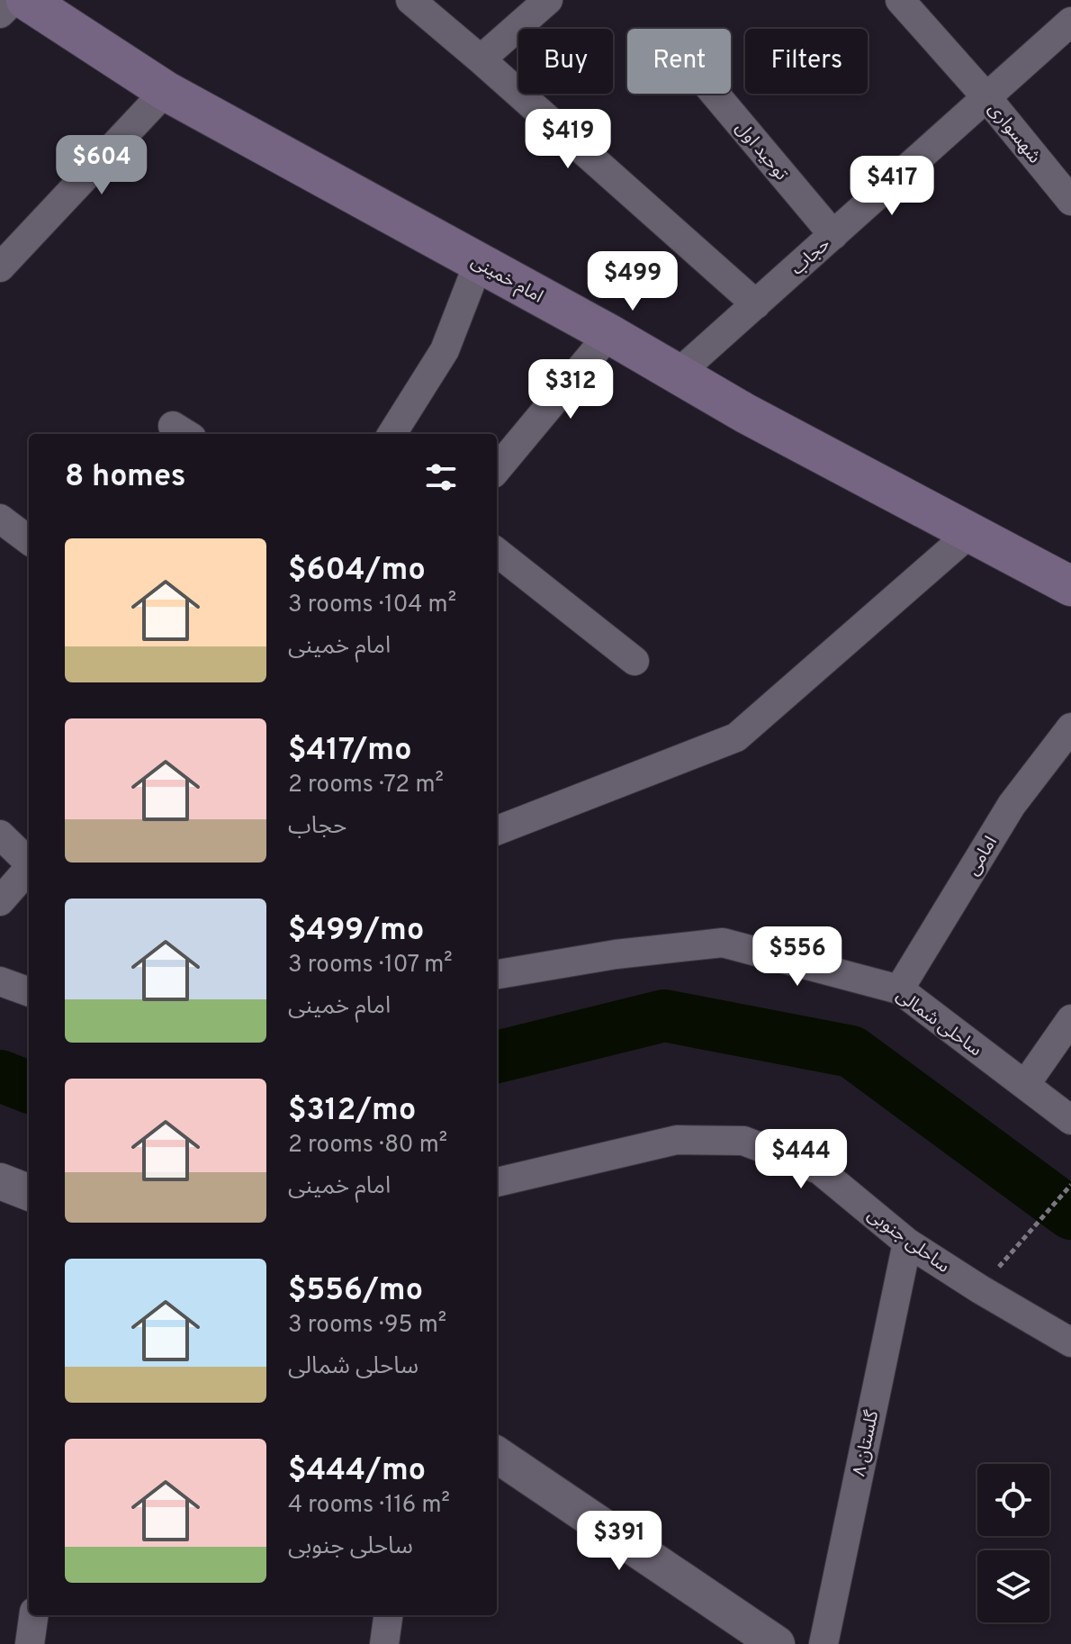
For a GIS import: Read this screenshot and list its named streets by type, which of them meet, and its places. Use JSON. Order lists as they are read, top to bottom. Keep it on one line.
{"streets":{"main road":["امام خمینی"],"street":["شهسواری","توحید اول","حجاب","امامی","ساحلی شمالی","ساحلی جنوبی","گلستان ۸"]},"crossings":[["شهسواری","حجاب"],["توحید اول","حجاب"],["حجاب","امام خمینی"],["امامی","ساحلی شمالی"],["ساحلی جنوبی","گلستان ۸"]],"page":{"chip":["Buy","Rent","Filters"],"price":["$419","$604","$417","$499","$312","$556","$444","$391"],"heading":"8 homes","list":[{"name":"$604/mo","note":"3 rooms · 104 m² · امام خمینی"},{"name":"$417/mo","note":"2 rooms · 72 m² · حجاب"},{"name":"$499/mo","note":"3 rooms · 107 m² · امام خمینی"},{"name":"$312/mo","note":"2 rooms · 80 m² · امام خمینی"},{"name":"$556/mo","note":"3 rooms · 95 m² · ساحلی شمالی"},{"name":"$444/mo","note":"4 rooms · 116 m² · ساحلی جنوبی"}]}}
